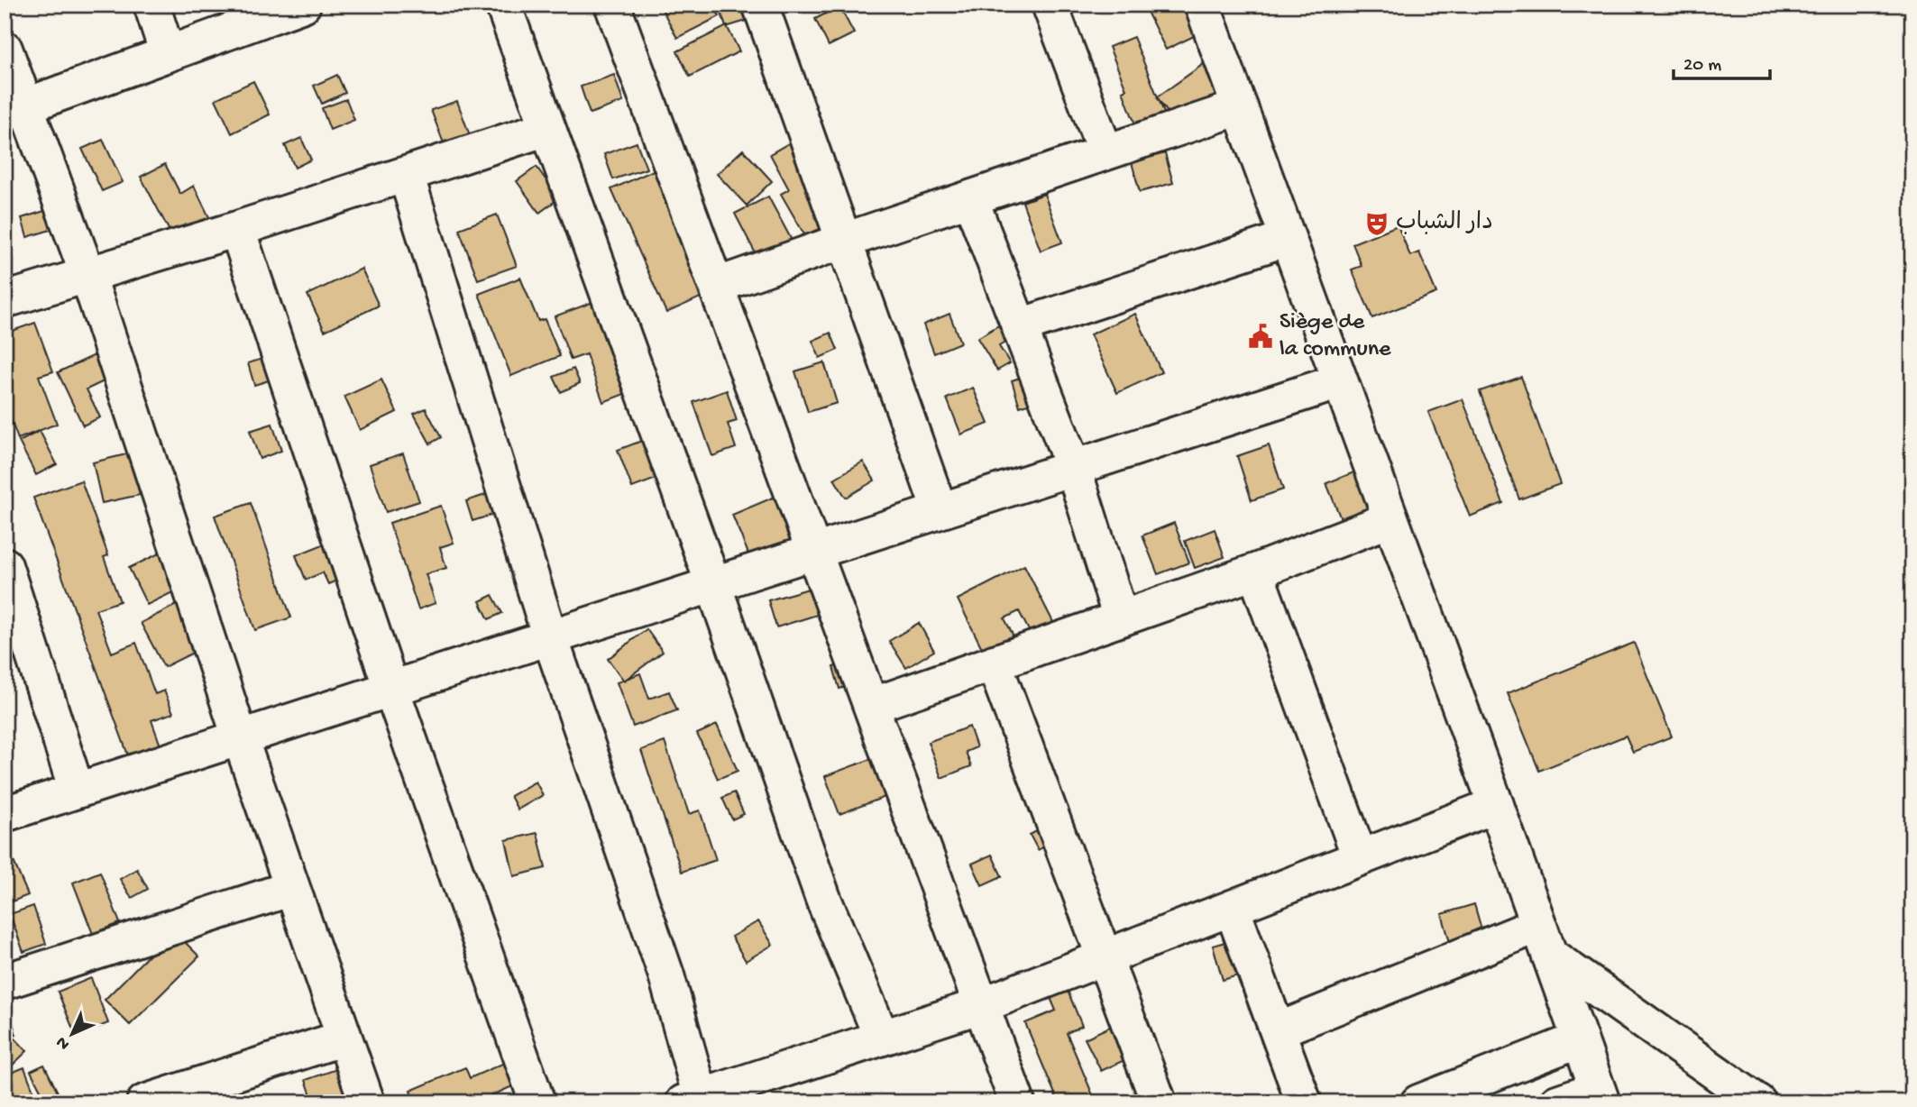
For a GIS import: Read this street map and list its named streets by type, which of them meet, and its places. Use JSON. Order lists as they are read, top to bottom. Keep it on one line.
{"places":{"theatre":["دار الشباب"],"public building":["Siège de la commune"]},"scale_bar":"20 m","north":"bottom left"}
